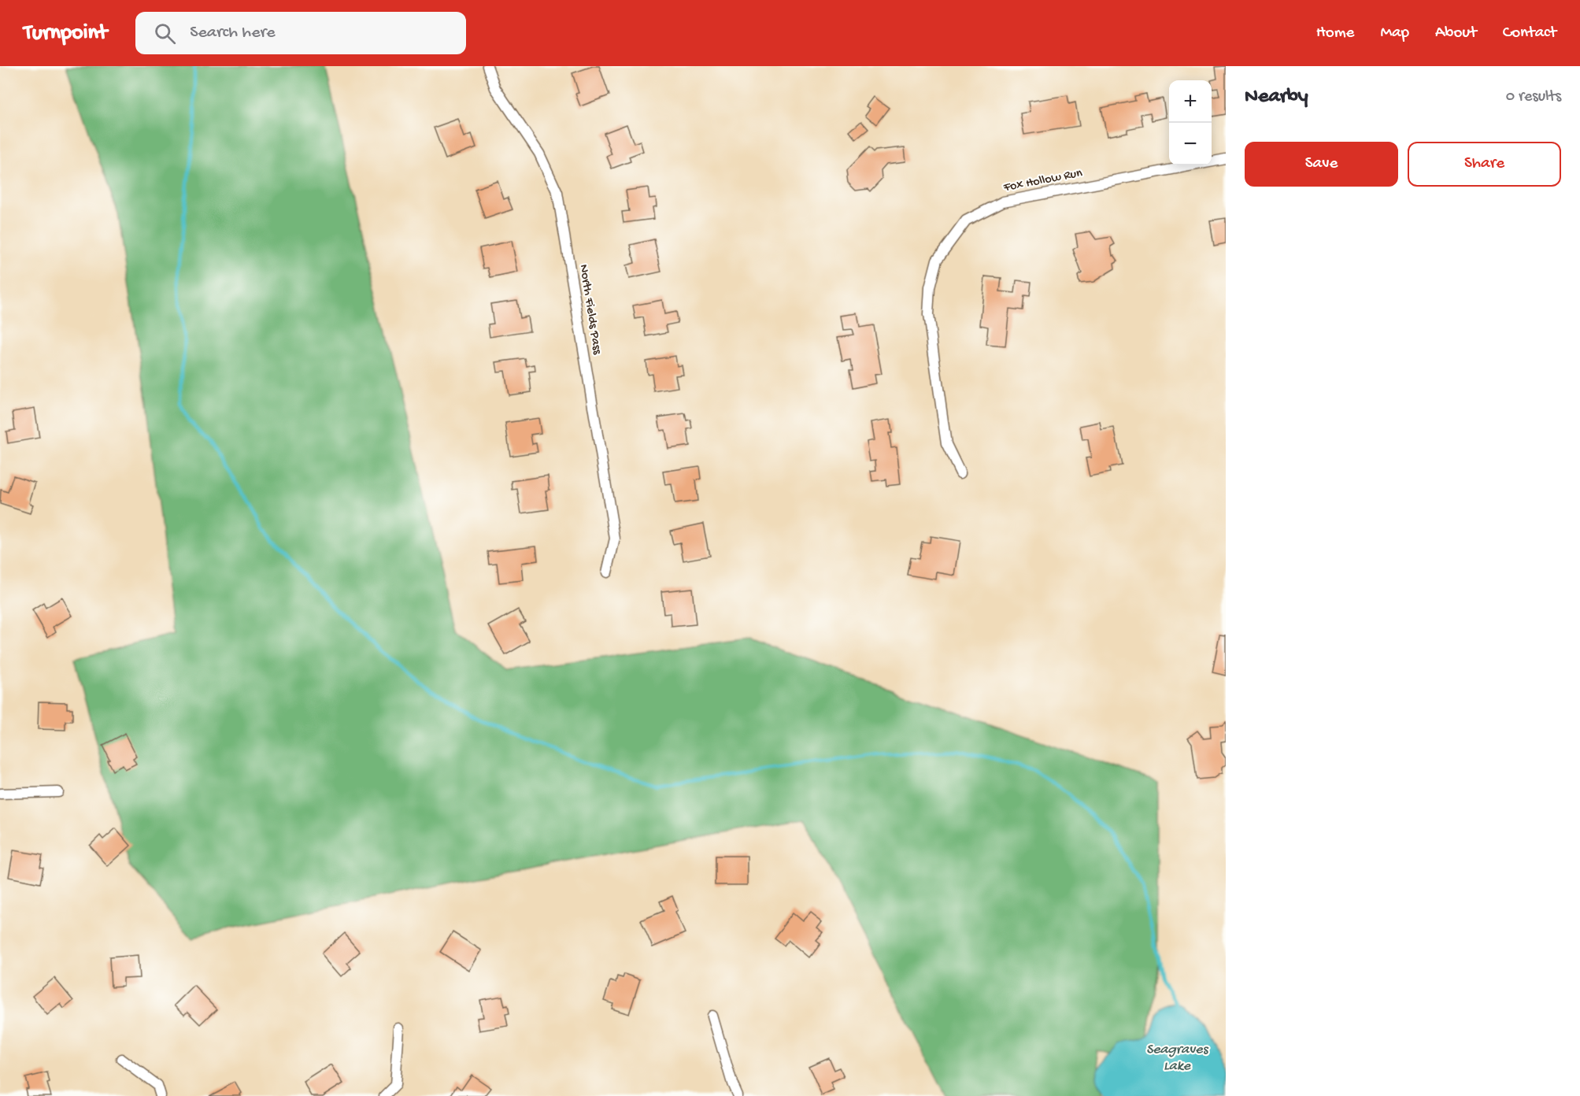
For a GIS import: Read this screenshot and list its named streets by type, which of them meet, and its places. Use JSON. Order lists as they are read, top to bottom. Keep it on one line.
{"streets":{"street":["Fox Hollow Run","North Fields Pass"]},"water":["Seagraves Lake"],"page":{"header":"Turnpoint","search":"Search here","nav":["Home","Map","About","Contact"],"heading":["Nearby","0 results"],"map_buttons":["+","−"],"buttons":["Save","Share"]}}
